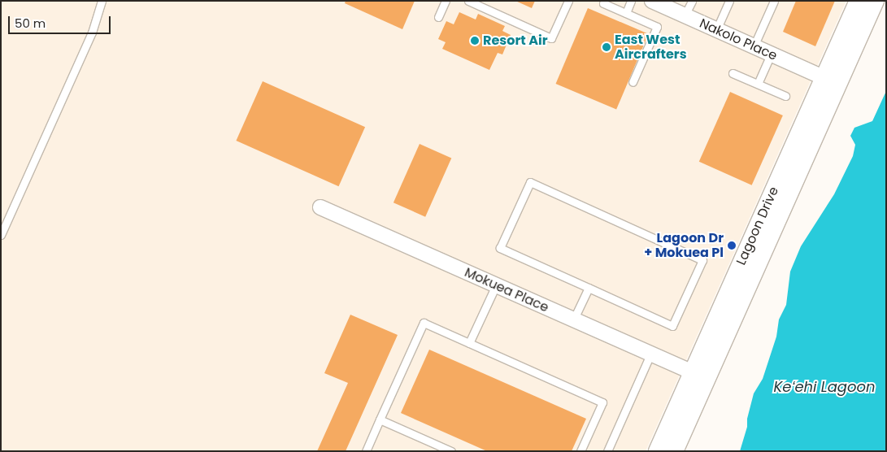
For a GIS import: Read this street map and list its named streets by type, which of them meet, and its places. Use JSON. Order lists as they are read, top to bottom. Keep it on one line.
{"streets":{"street":["Nakolo Place","Lagoon Drive","Mokuea Place"]},"crossings":[["Nakolo Place","Lagoon Drive"],["Lagoon Drive","Mokuea Place"]],"water":["Keʻehi Lagoon"],"places":["Resort Air","East West Aircrafters","Lagoon Dr + Mokuea Pl"],"scale_bar":"50 m"}
